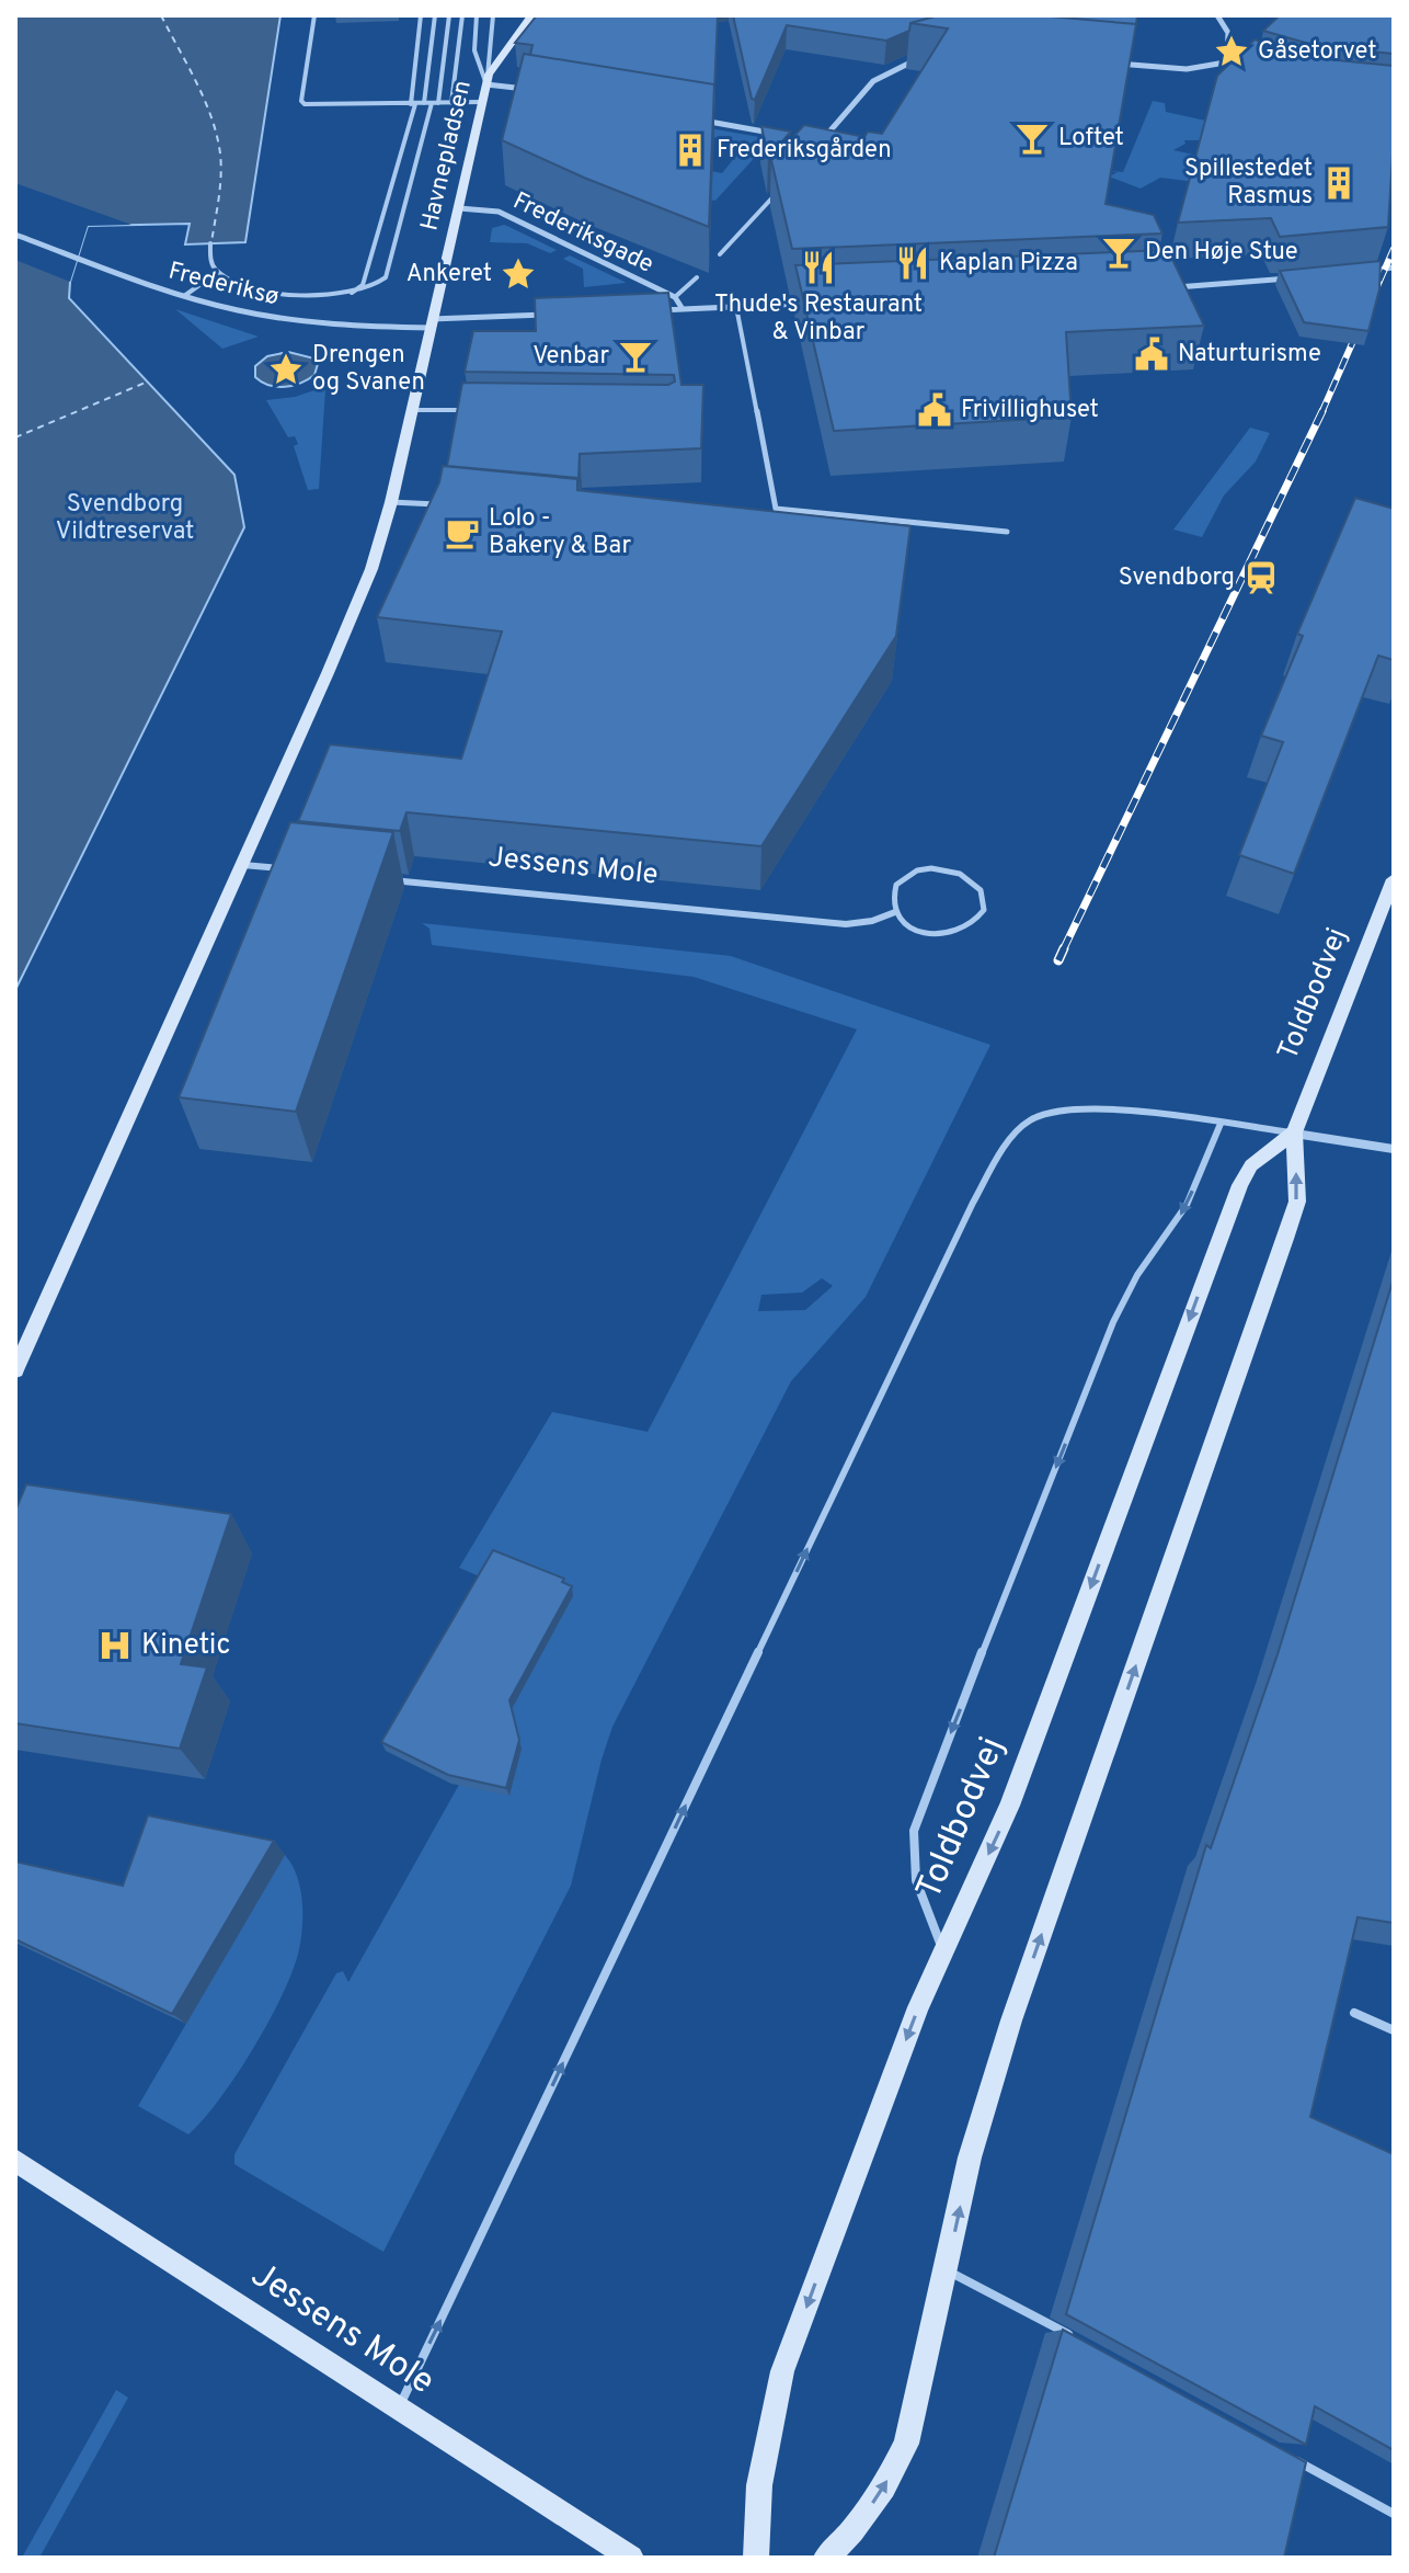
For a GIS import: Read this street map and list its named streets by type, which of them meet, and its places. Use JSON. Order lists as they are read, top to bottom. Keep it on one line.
{"streets":{"street":["Havnepladsen","Frederiksgade","Frederiksø","Jessens Mole","Toldbodvej"]},"crossings":[["Havnepladsen","Frederiksgade"],["Havnepladsen","Frederiksø"]],"parks":["Svendborg Vildtreservat"],"places":{"place":["Gåsetorvet","Ankeret","Drengen og Svanen"],"bar":["Loftet","Den Høje Stue","Venbar"],"building":["Frederiksgården","Spillestedet Rasmus"],"restaurant":["Kaplan Pizza","Thude's Restaurant & Vinbar"],"public building":["Naturturisme","Frivillighuset"],"cafe":["Lolo - Bakery & Bar"],"station":["Svendborg"],"hospital":["Kinetic"]}}
